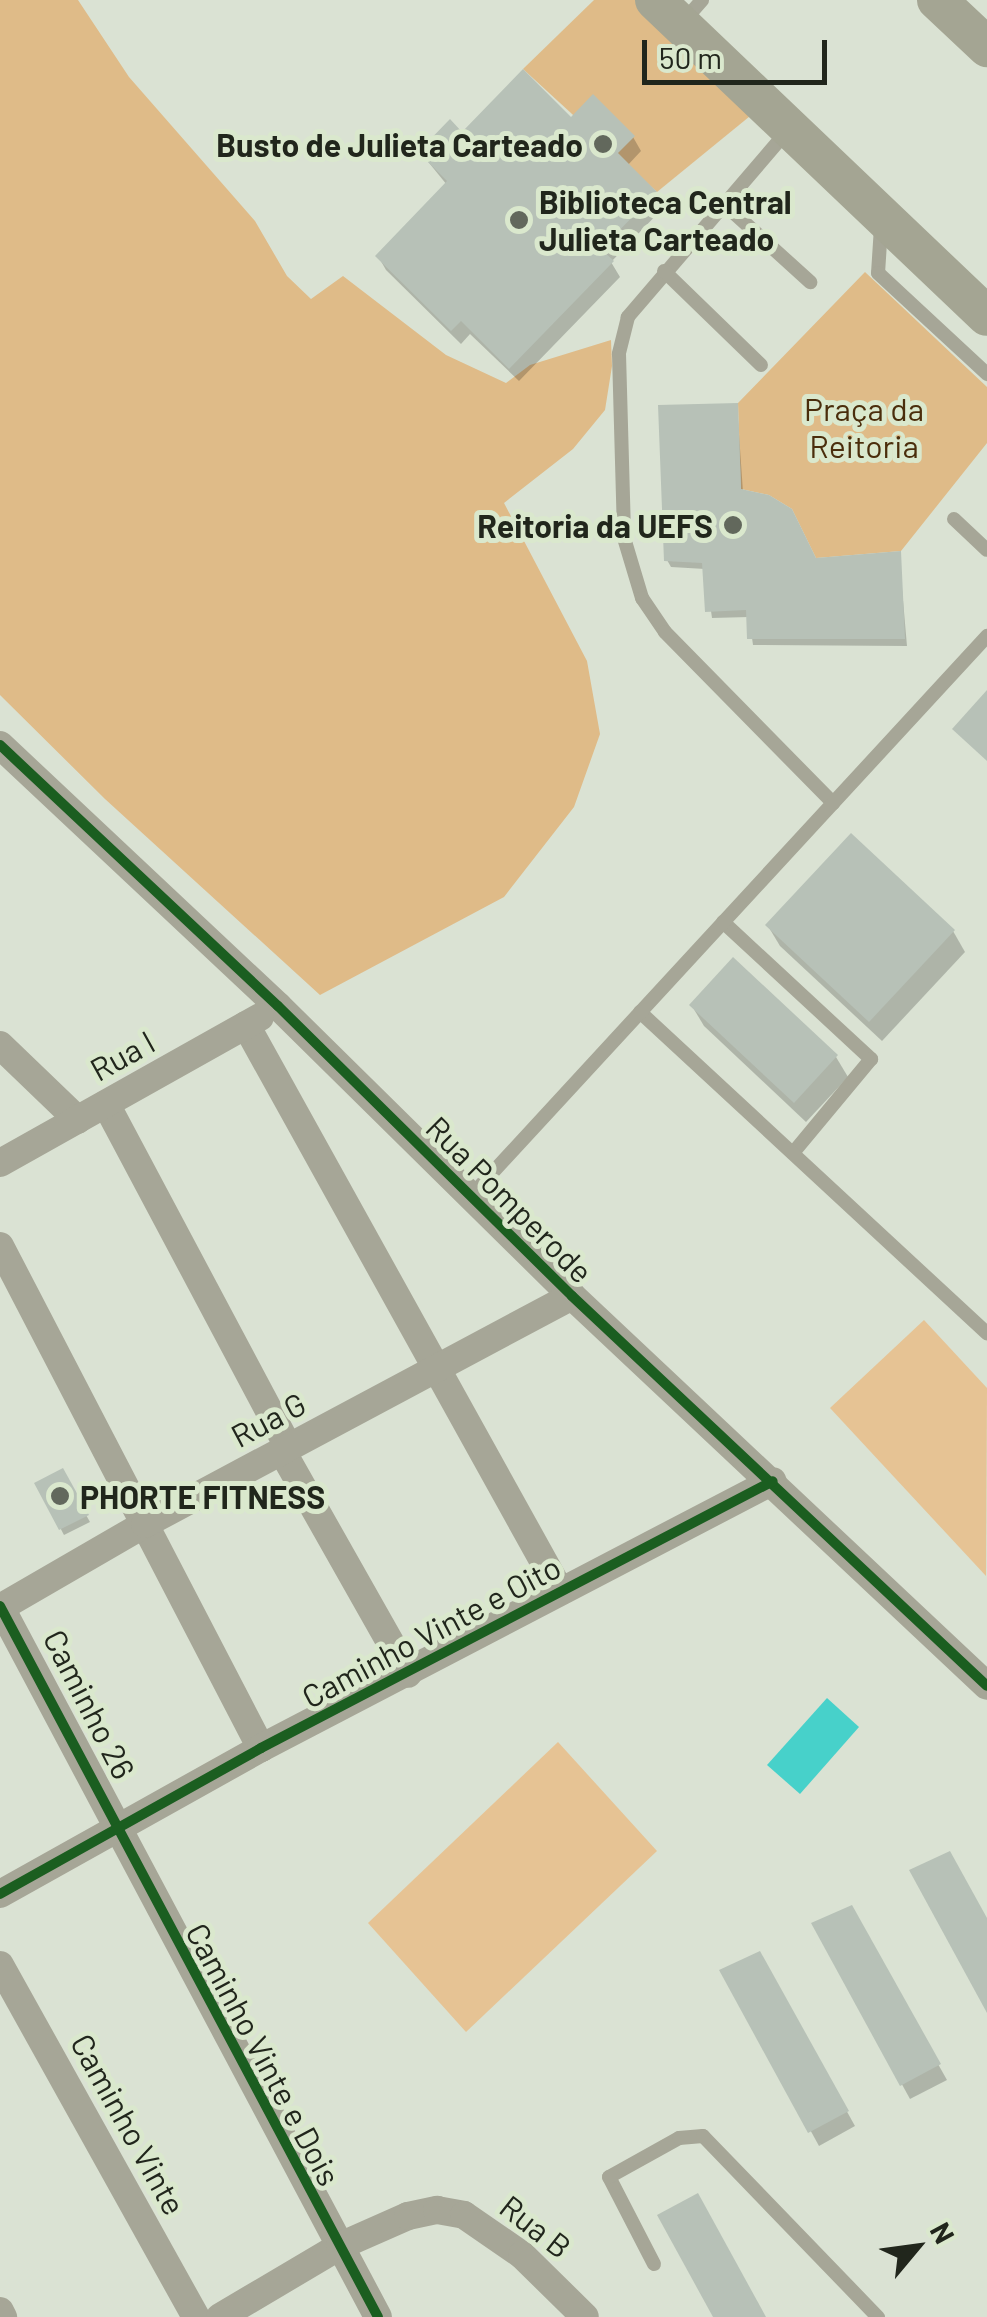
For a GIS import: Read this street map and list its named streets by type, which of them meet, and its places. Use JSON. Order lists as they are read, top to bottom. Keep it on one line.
{"streets":{"street":["Rua I","Rua Pomperode","Rua G","Caminho Vinte e Oito","Caminho 26","Caminho Vinte e Dois","Caminho Vinte","Rua B"]},"crossings":[["Rua I","Rua Pomperode"],["Rua Pomperode","Rua G"],["Rua Pomperode","Caminho Vinte e Oito"],["Rua G","Caminho 26"],["Caminho Vinte e Oito","Caminho 26"],["Caminho Vinte e Oito","Caminho Vinte e Dois"],["Caminho 26","Caminho Vinte e Dois"],["Caminho Vinte e Dois","Rua B"]],"parks":["Praça da Reitoria"],"places":["Busto de Julieta Carteado","Biblioteca Central Julieta Carteado","Reitoria da UEFS","PHORTE FITNESS"],"scale_bar":"50 m","north":"top right"}
